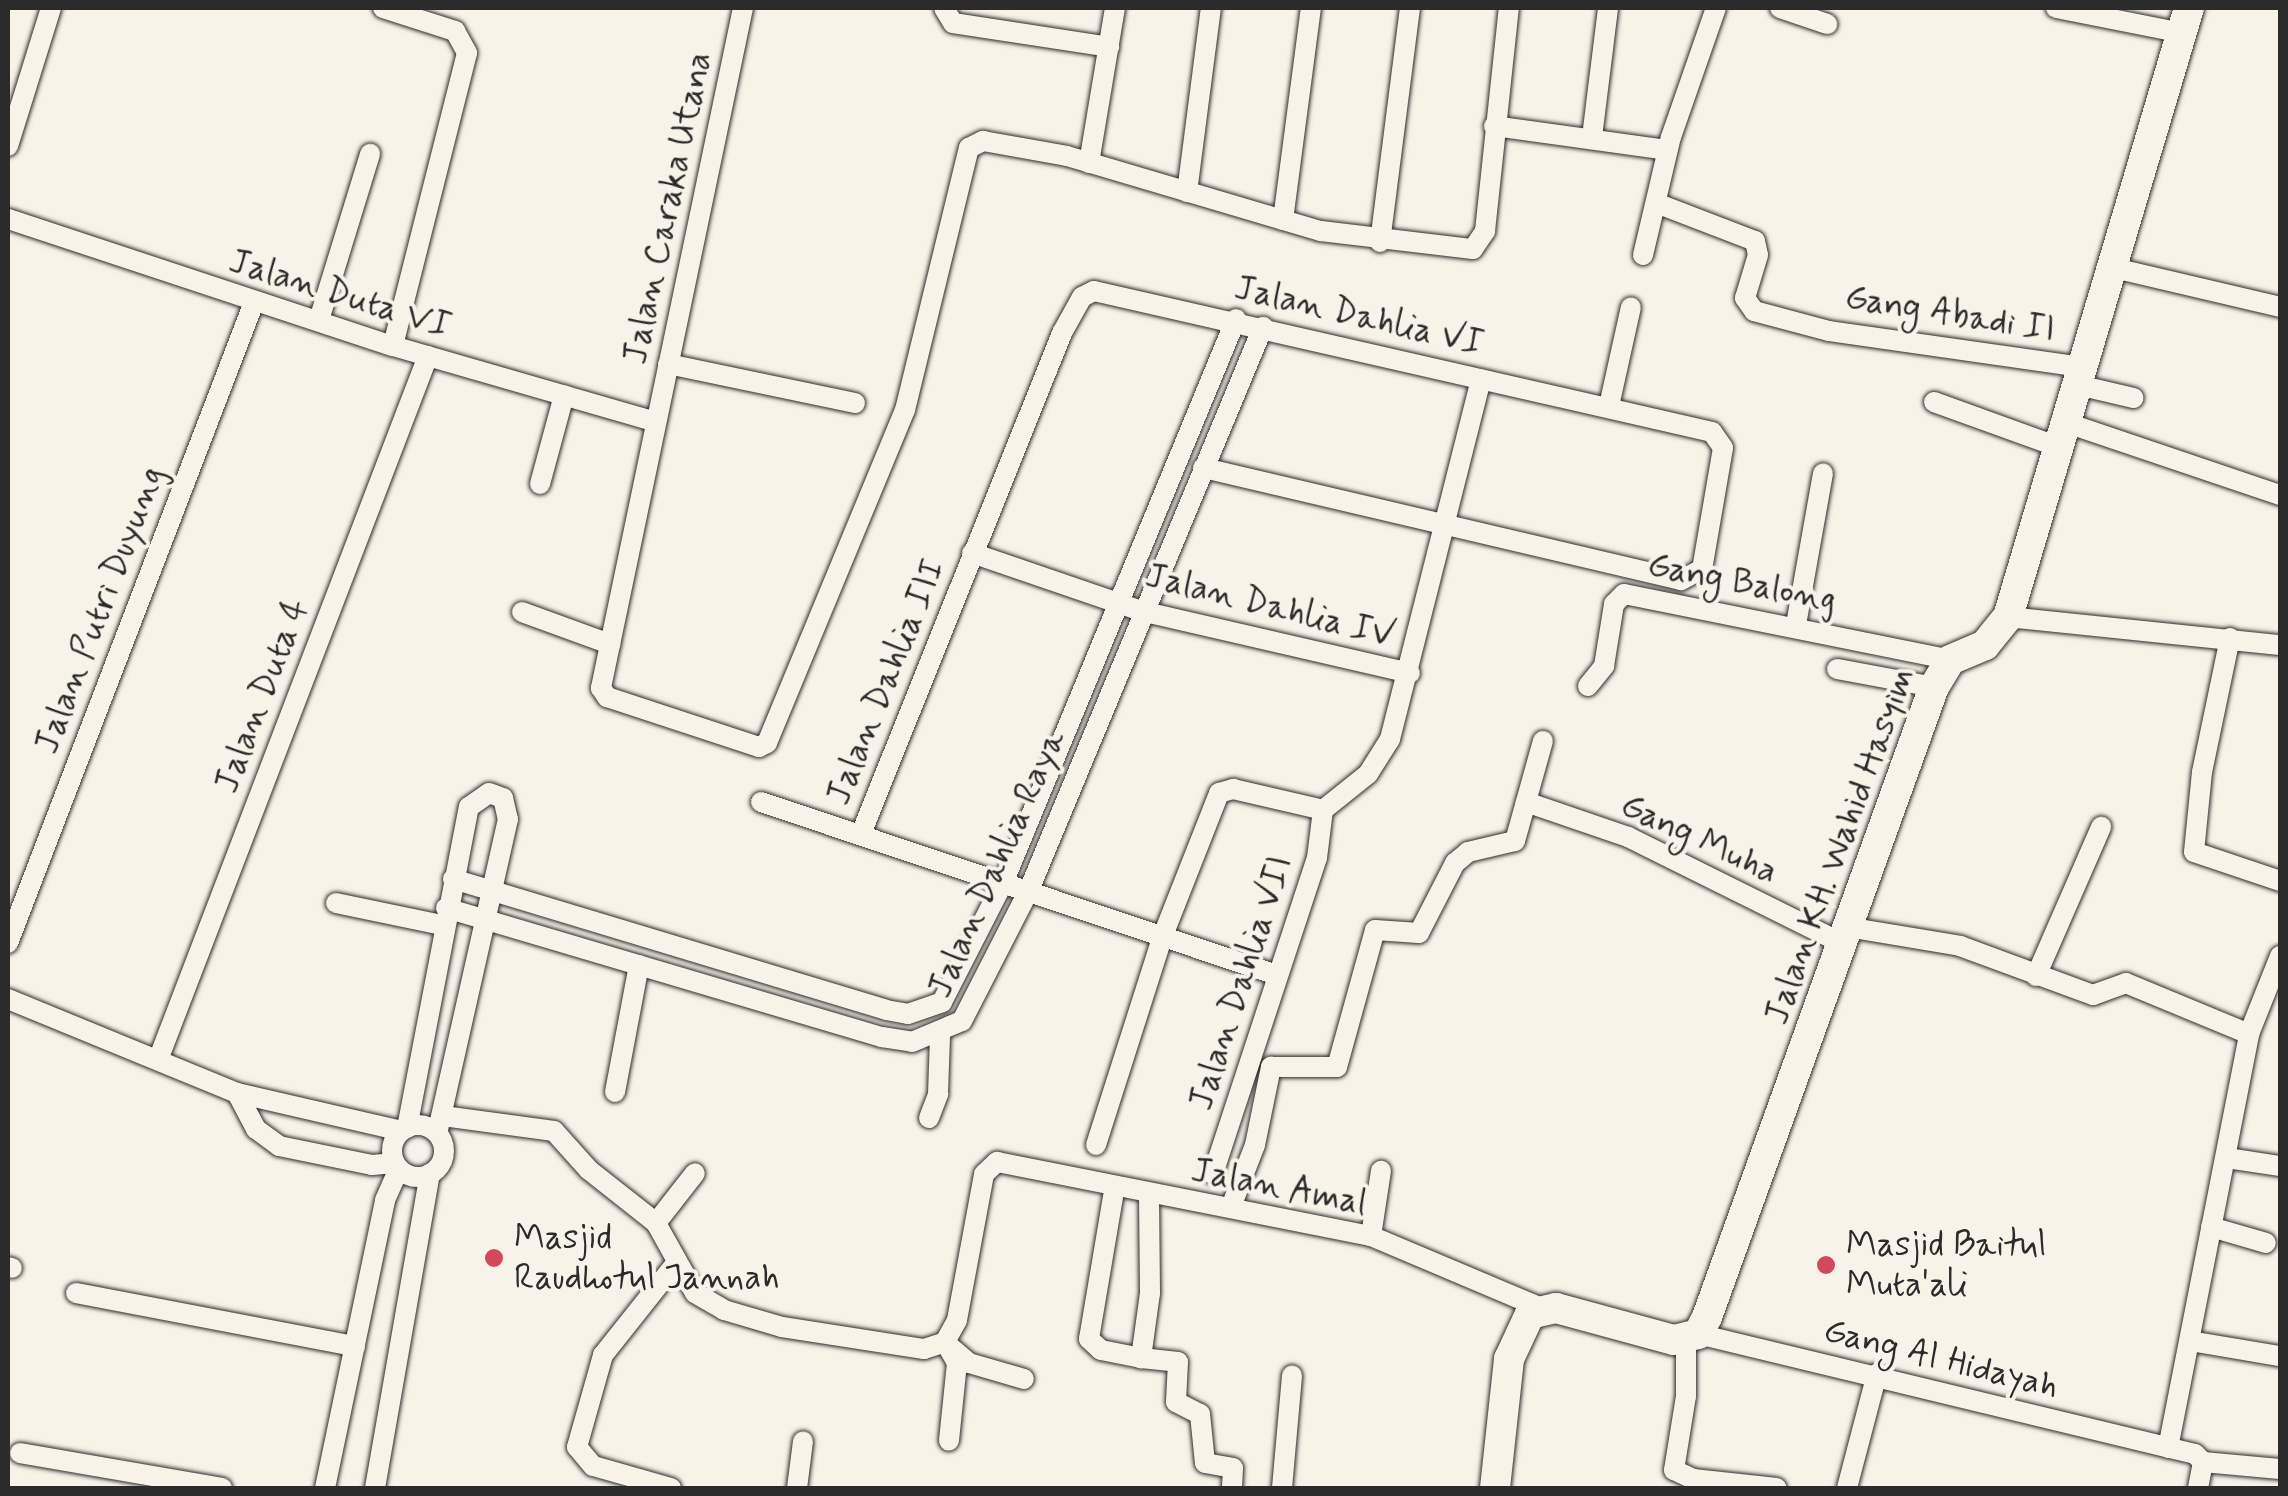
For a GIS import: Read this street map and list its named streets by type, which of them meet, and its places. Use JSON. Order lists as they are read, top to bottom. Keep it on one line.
{"streets":{"street":["Jalan Caraka Utana","Jalan Duta VI","Gang Abadi II","Jalan Dahlia VI","Gang Balong","Jalan Dahlia IV","Jalan Putri Duyung","Jalan Dahlia III","Jalan Duta 4","Gang Muha","Jalan KH. Wahid Hasyim","Jalan Dahlia Raya","Jalan Dahlia VII","Jalan Amal","Gang Al Hidayah"]},"crossings":[["Jalan Caraka Utana","Jalan Duta VI"],["Jalan Duta VI","Jalan Putri Duyung"],["Jalan Duta VI","Jalan Duta 4"],["Jalan Dahlia VI","Jalan Dahlia III"],["Jalan Dahlia VI","Jalan Dahlia Raya"],["Gang Balong","Jalan KH. Wahid Hasyim"],["Jalan Dahlia IV","Jalan Dahlia III"],["Jalan Dahlia IV","Jalan Dahlia Raya"],["Jalan Dahlia III","Jalan Dahlia Raya"],["Gang Muha","Jalan KH. Wahid Hasyim"],["Jalan KH. Wahid Hasyim","Gang Al Hidayah"]],"places":["Masjid Raudhotul Jannah","Masjid Baitul Muta'ali"]}
